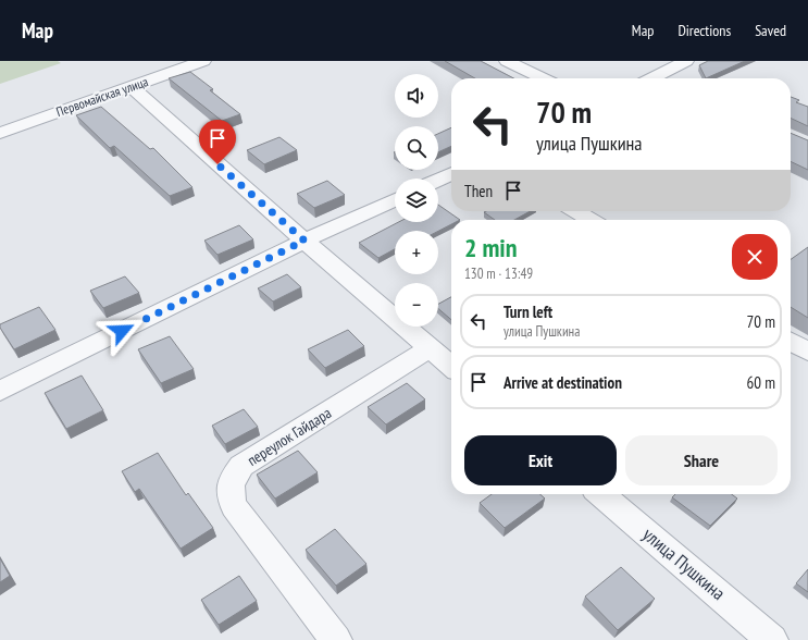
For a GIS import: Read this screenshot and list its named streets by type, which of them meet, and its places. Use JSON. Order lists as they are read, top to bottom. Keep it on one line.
{"streets":{"street":["Первомайская улица","переулок Гайдара","улица Пушкина"]},"page":{"header":"Map","nav":["Map","Directions","Saved"],"map_buttons":["+","−"],"turn":["70 m","улица Пушкина"],"then":"Then","heading":["2 min","130 m · 13:49"],"list":[{"name":"Turn left","note":"улица Пушкина","value":"70 m"},{"name":"Arrive at destination","value":"60 m"}],"buttons":["Exit","Share"]}}
